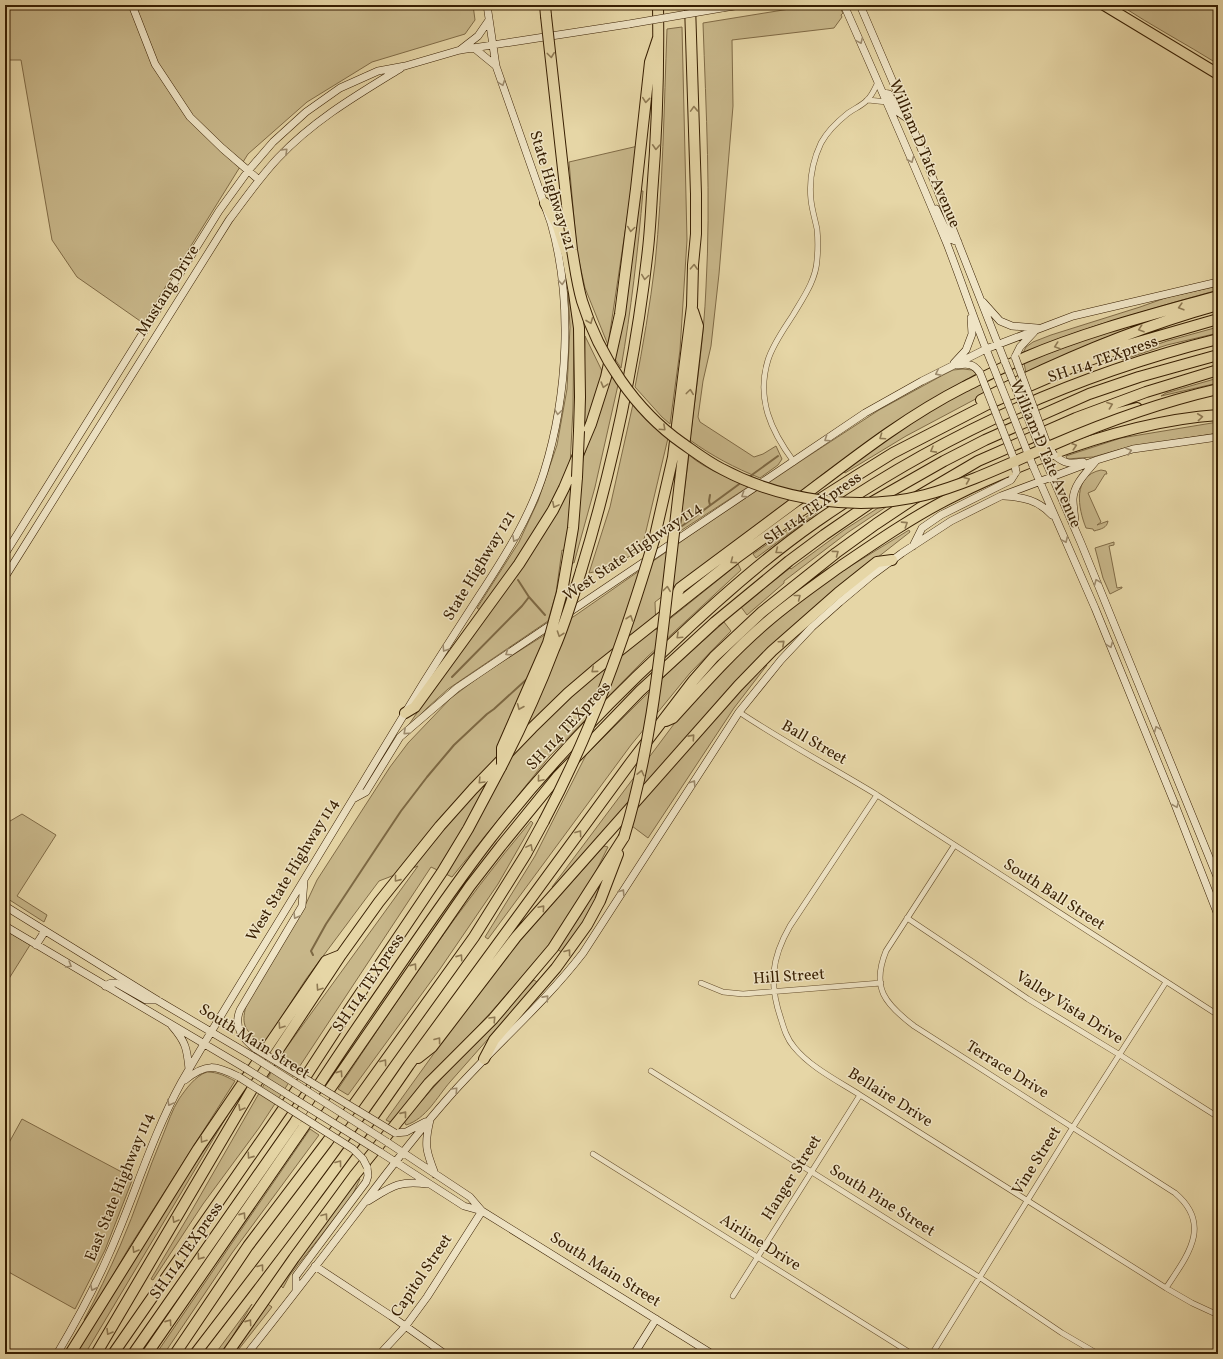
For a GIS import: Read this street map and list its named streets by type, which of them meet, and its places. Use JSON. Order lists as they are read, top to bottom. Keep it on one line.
{"streets":{"highway":["SH 114 TEXpress"],"main road":["William D Tate Avenue","State Highway 121","Mustang Drive","West State Highway 114","South Main Street","East State Highway 114","Capitol Street"],"street":["Ball Street","South Ball Street","Hill Street","Valley Vista Drive","Terrace Drive","Bellaire Drive","Vine Street","Hanger Street","South Pine Street","Airline Drive"]},"crossings":[["William D Tate Avenue","West State Highway 114"],["State Highway 121","Mustang Drive"],["State Highway 121","West State Highway 114"],["West State Highway 114","South Main Street"],["West State Highway 114","East State Highway 114"],["Ball Street","South Ball Street"],["Ball Street","Bellaire Drive"],["South Ball Street","Terrace Drive"],["South Ball Street","Bellaire Drive"],["South Ball Street","Vine Street"],["Hill Street","Terrace Drive"],["Hill Street","Bellaire Drive"],["Valley Vista Drive","Terrace Drive"],["Valley Vista Drive","Vine Street"],["South Main Street","East State Highway 114"],["South Main Street","Capitol Street"],["Terrace Drive","Bellaire Drive"],["Terrace Drive","Vine Street"],["Bellaire Drive","Vine Street"],["Bellaire Drive","Hanger Street"],["Vine Street","South Pine Street"],["Hanger Street","South Pine Street"],["Hanger Street","Airline Drive"]],"one_way":["State Highway 121","West State Highway 114","East State Highway 114"]}
